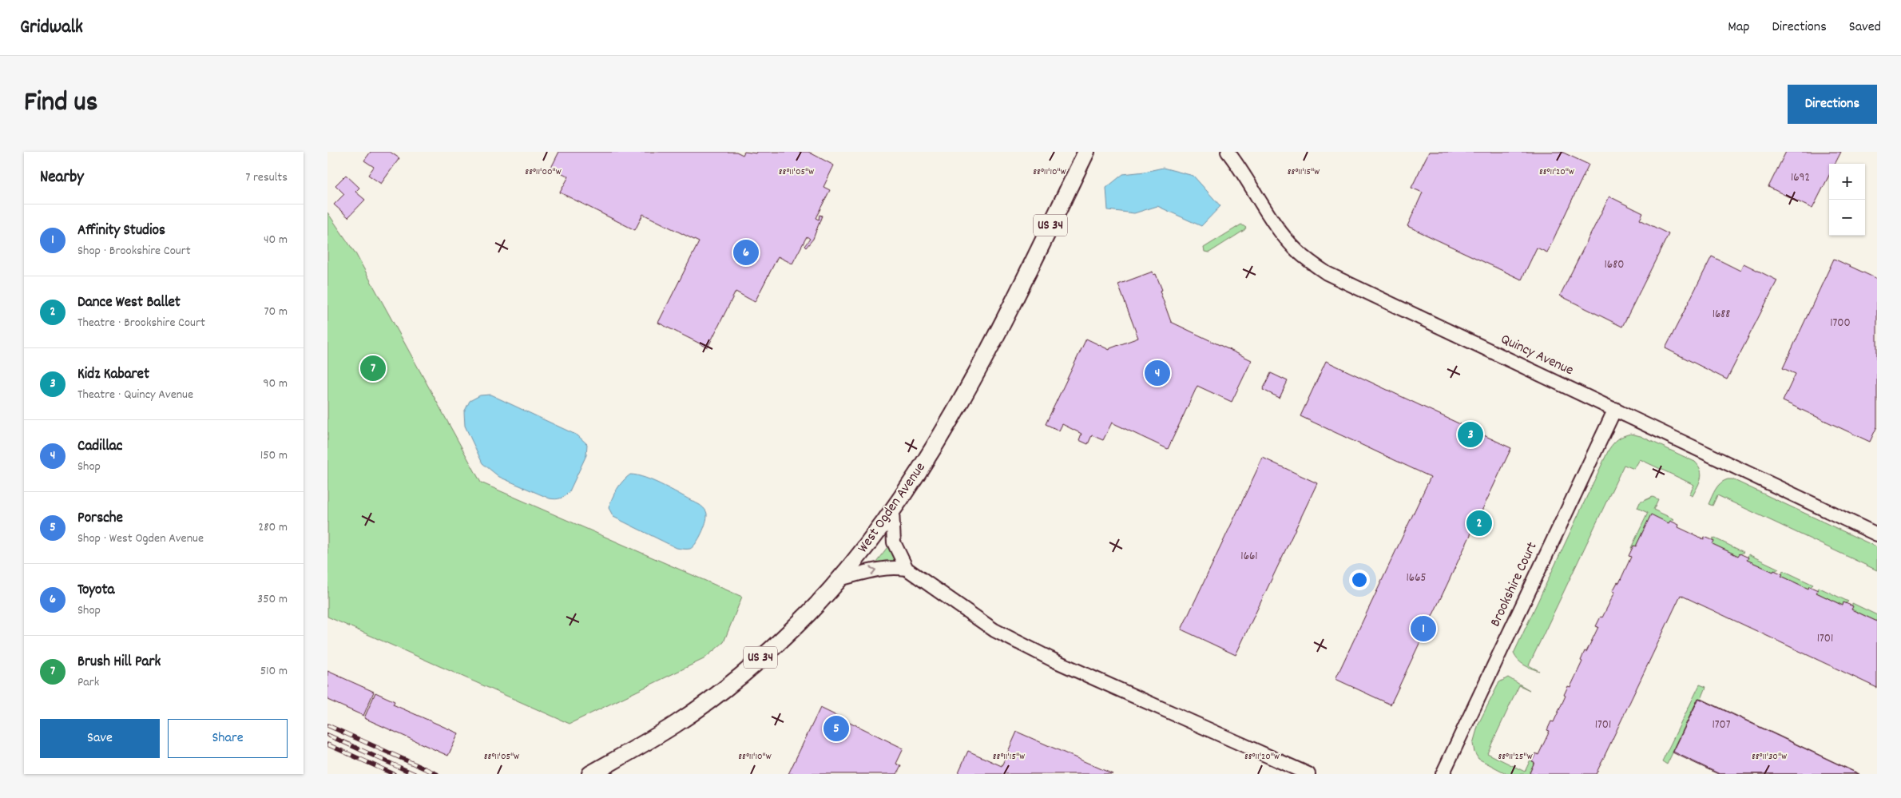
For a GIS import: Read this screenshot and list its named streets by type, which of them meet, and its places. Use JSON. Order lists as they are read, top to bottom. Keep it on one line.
{"streets":{"main road":["US 34","West Ogden Avenue"],"street":["Quincy Avenue","Brookshire Court"]},"crossings":[["Quincy Avenue","Brookshire Court"]],"house_numbers":["1692","1680","1688","1700","1661","1665","1701","1701","1707"],"page":{"header":"Gridwalk","nav":["Map","Directions","Saved"],"title":"Find us","buttons":["Directions",["Save","Share"]],"heading":["Nearby","7 results"],"map_buttons":["+","−"],"list":[{"mark":"1","name":"Affinity Studios","note":"Shop · Brookshire Court","value":"40 m"},{"mark":"2","name":"Dance West Ballet","note":"Theatre · Brookshire Court","value":"70 m"},{"mark":"3","name":"Kidz Kabaret","note":"Theatre · Quincy Avenue","value":"90 m"},{"mark":"4","name":"Cadillac","note":"Shop","value":"150 m"},{"mark":"5","name":"Porsche","note":"Shop · West Ogden Avenue","value":"280 m"},{"mark":"6","name":"Toyota","note":"Shop","value":"350 m"},{"mark":"7","name":"Brush Hill Park","note":"Park","value":"510 m"}],"pins":["6","7","4","3","2","1","5"]},"coordinates":["88°11'00\"W","88°11'05\"W","88°11'10\"W","88°11'15\"W","88°11'20\"W","88°11'25\"W","88°11'30\"W"]}
